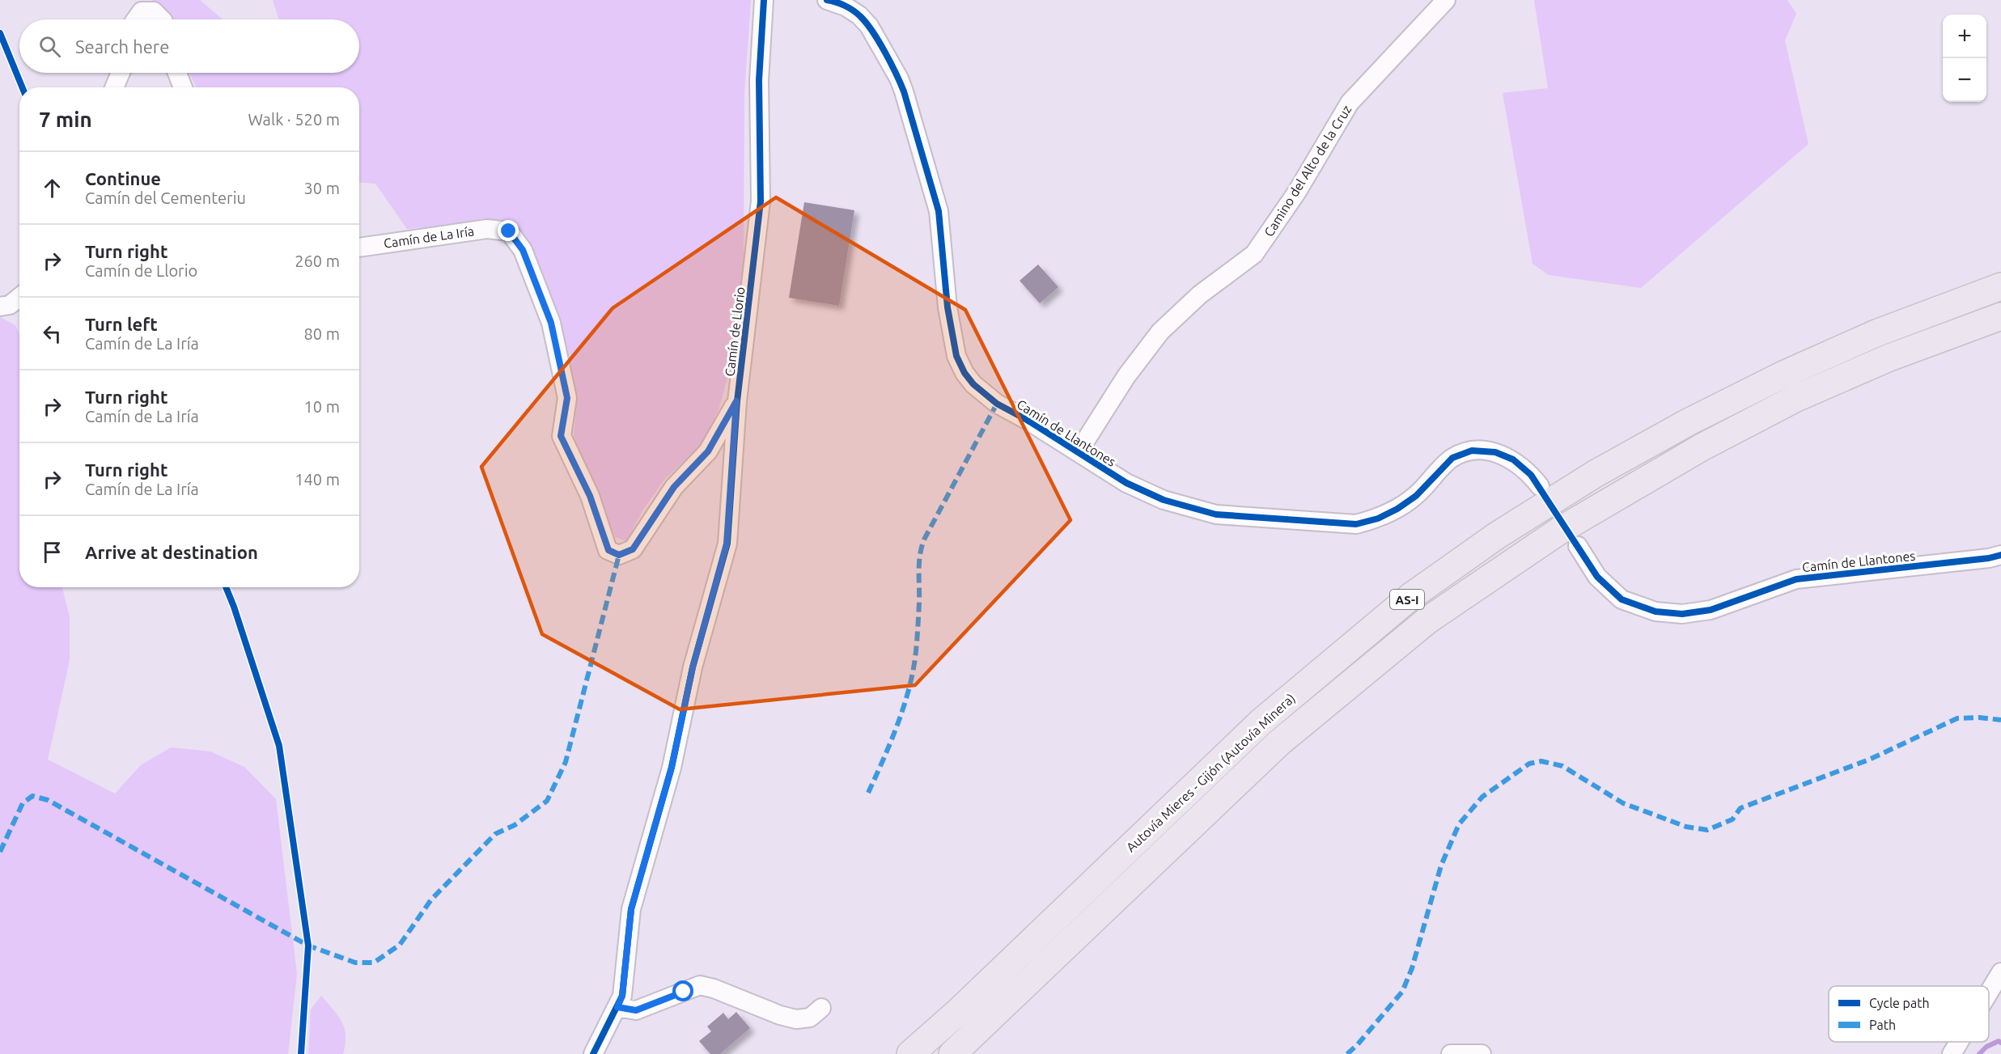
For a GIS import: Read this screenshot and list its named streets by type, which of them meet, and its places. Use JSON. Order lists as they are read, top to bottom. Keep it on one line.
{"streets":{"highway":["AS-I","Autovía Mieres - Gijón (Autovía Minera)"],"street":["Camino del Alto de la Cruz","Camín de La Iría","Camín de Llorio","Camín de Llantones"]},"crossings":[["Camino del Alto de la Cruz","Camín de Llantones"],["Camín de La Iría","Camín de Llorio"]],"legend":["Cycle path","Path"],"page":{"map_buttons":["+","−"],"search":"Search here","heading":["7 min","Walk · 520 m"],"list":[["Continue","Camín del Cementeriu","30 m"],["Turn right","Camín de Llorio","260 m"],["Turn left","Camín de La Iría","80 m"],["Turn right","Camín de La Iría","10 m"],["Turn right","Camín de La Iría","140 m"],"Arrive at destination"]}}
